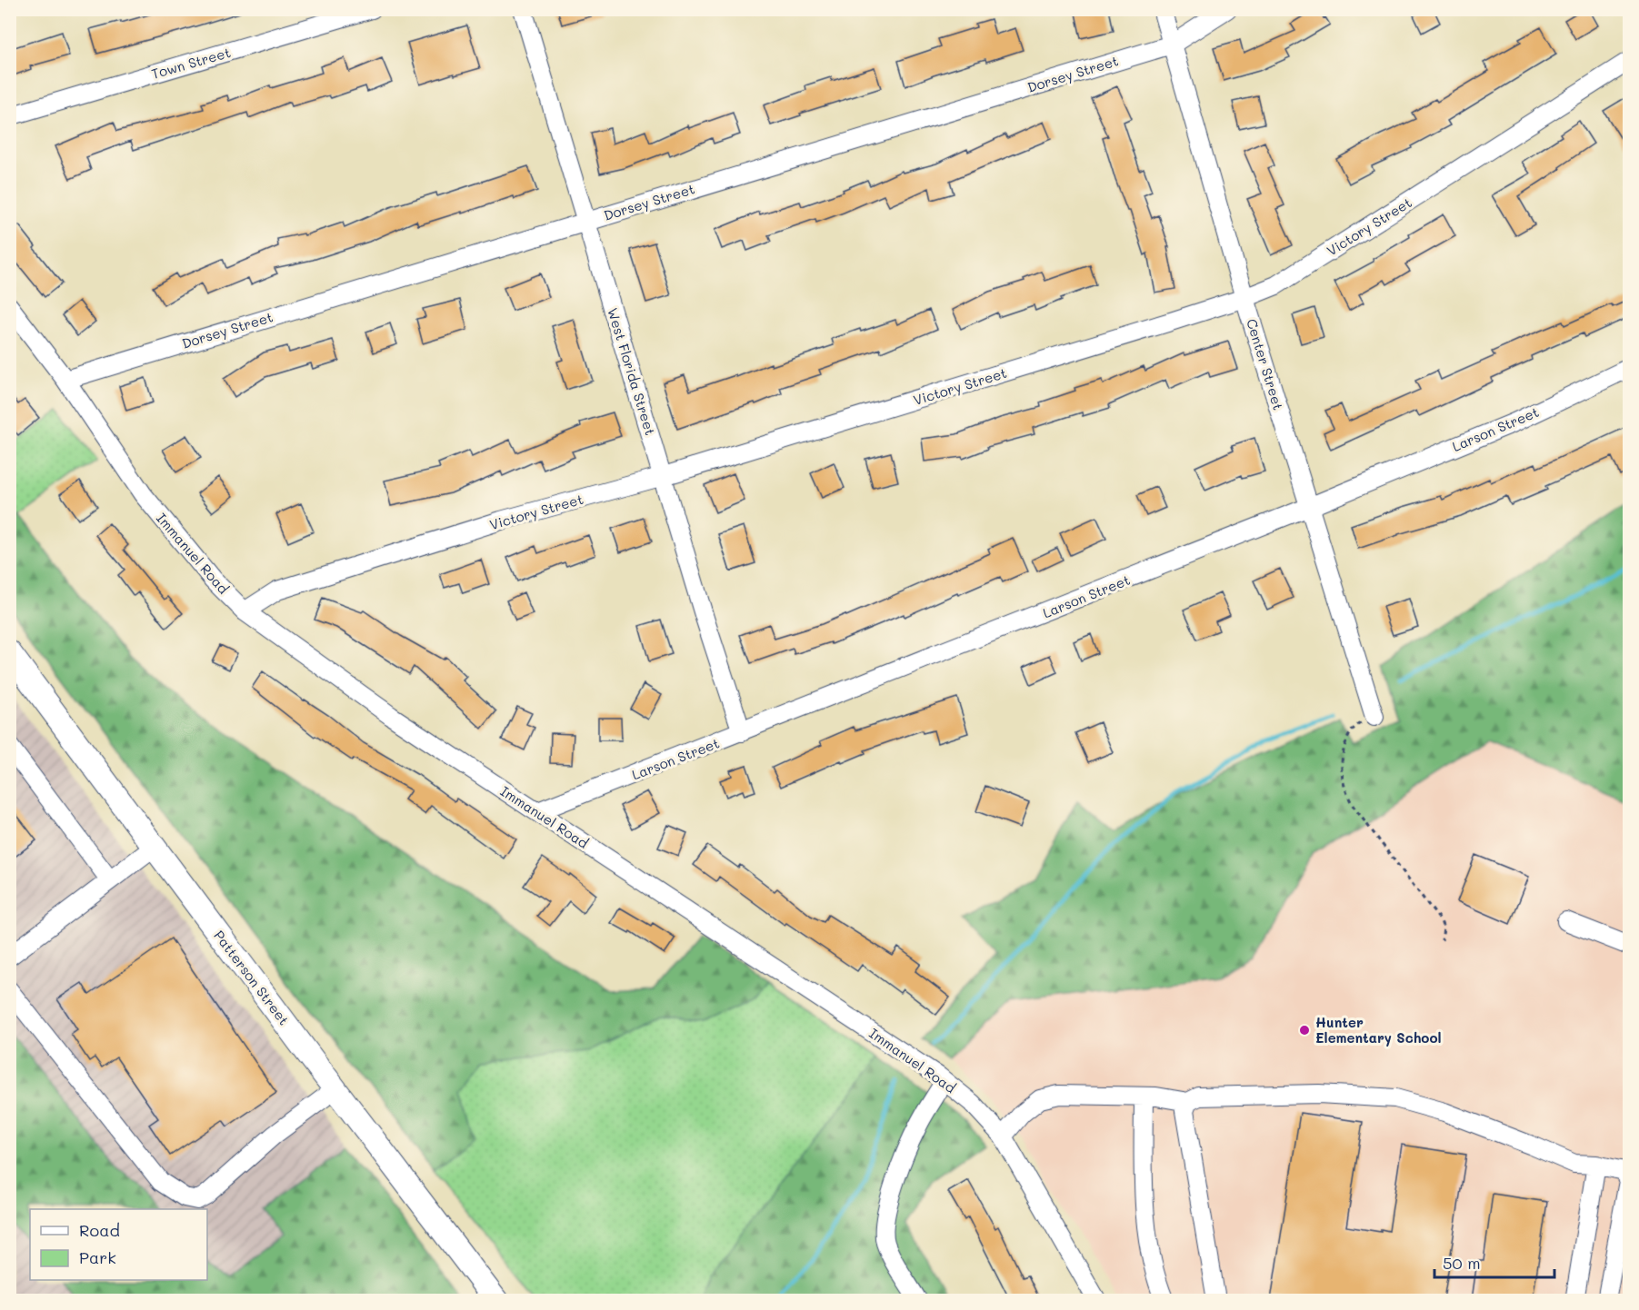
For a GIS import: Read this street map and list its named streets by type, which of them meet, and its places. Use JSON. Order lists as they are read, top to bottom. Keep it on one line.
{"streets":{"main road":["Patterson Street"],"street":["Town Street","Dorsey Street","Victory Street","Center Street","West Florida Street","Larson Street","Immanuel Road"]},"crossings":[["Dorsey Street","Center Street"],["Dorsey Street","West Florida Street"],["Dorsey Street","Immanuel Road"],["Victory Street","Center Street"],["Victory Street","West Florida Street"],["Victory Street","Immanuel Road"],["Center Street","Larson Street"],["West Florida Street","Larson Street"],["Larson Street","Immanuel Road"]],"places":["Hunter Elementary School"],"legend":["Road","Park"],"scale_bar":"50 m"}
